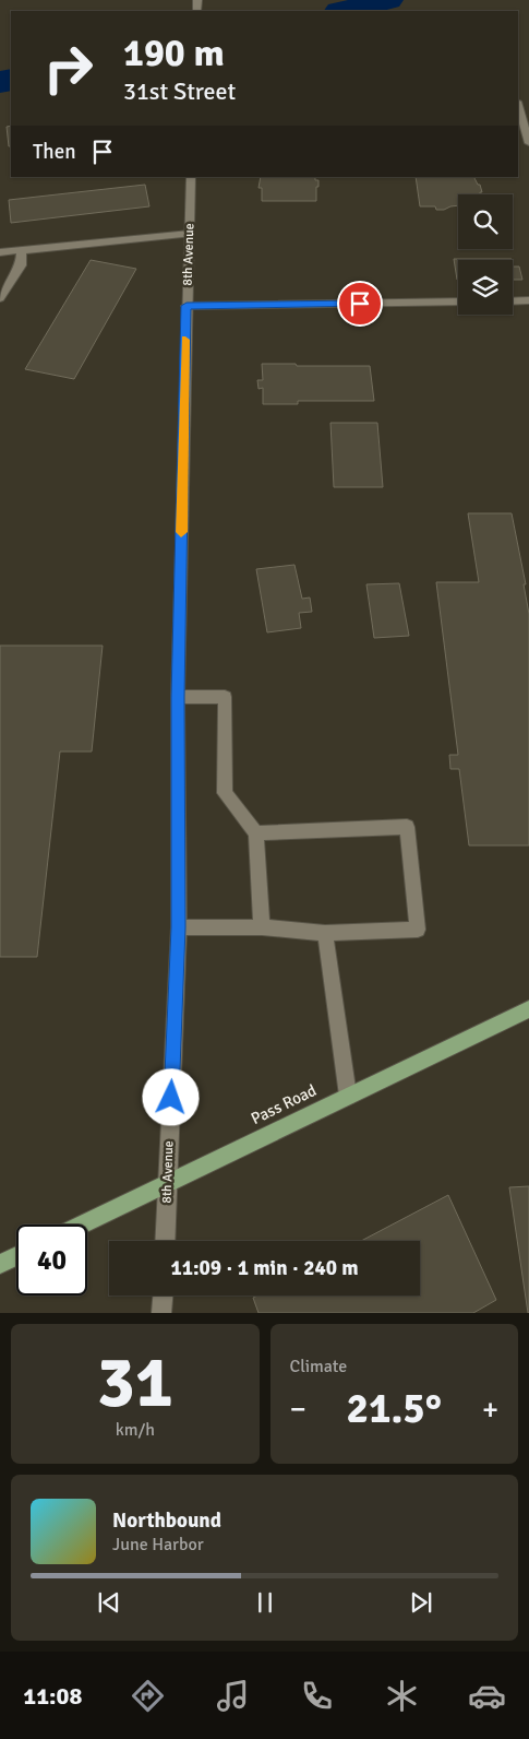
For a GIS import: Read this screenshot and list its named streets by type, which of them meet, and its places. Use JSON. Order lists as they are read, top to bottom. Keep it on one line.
{"streets":{"main road":["Pass Road"],"street":["8th Avenue"]},"crossings":[["8th Avenue","Pass Road"]],"page":{"turn":["190 m","31st Street"],"then":"Then","limit":"40","trip":"11:09 · 1 min · 240 m","tile":[["31","km/h"],"Climate"],"heat":["−","21.5°","+"],"song":["Northbound","June Harbor"],"tabs":"11:08"}}
